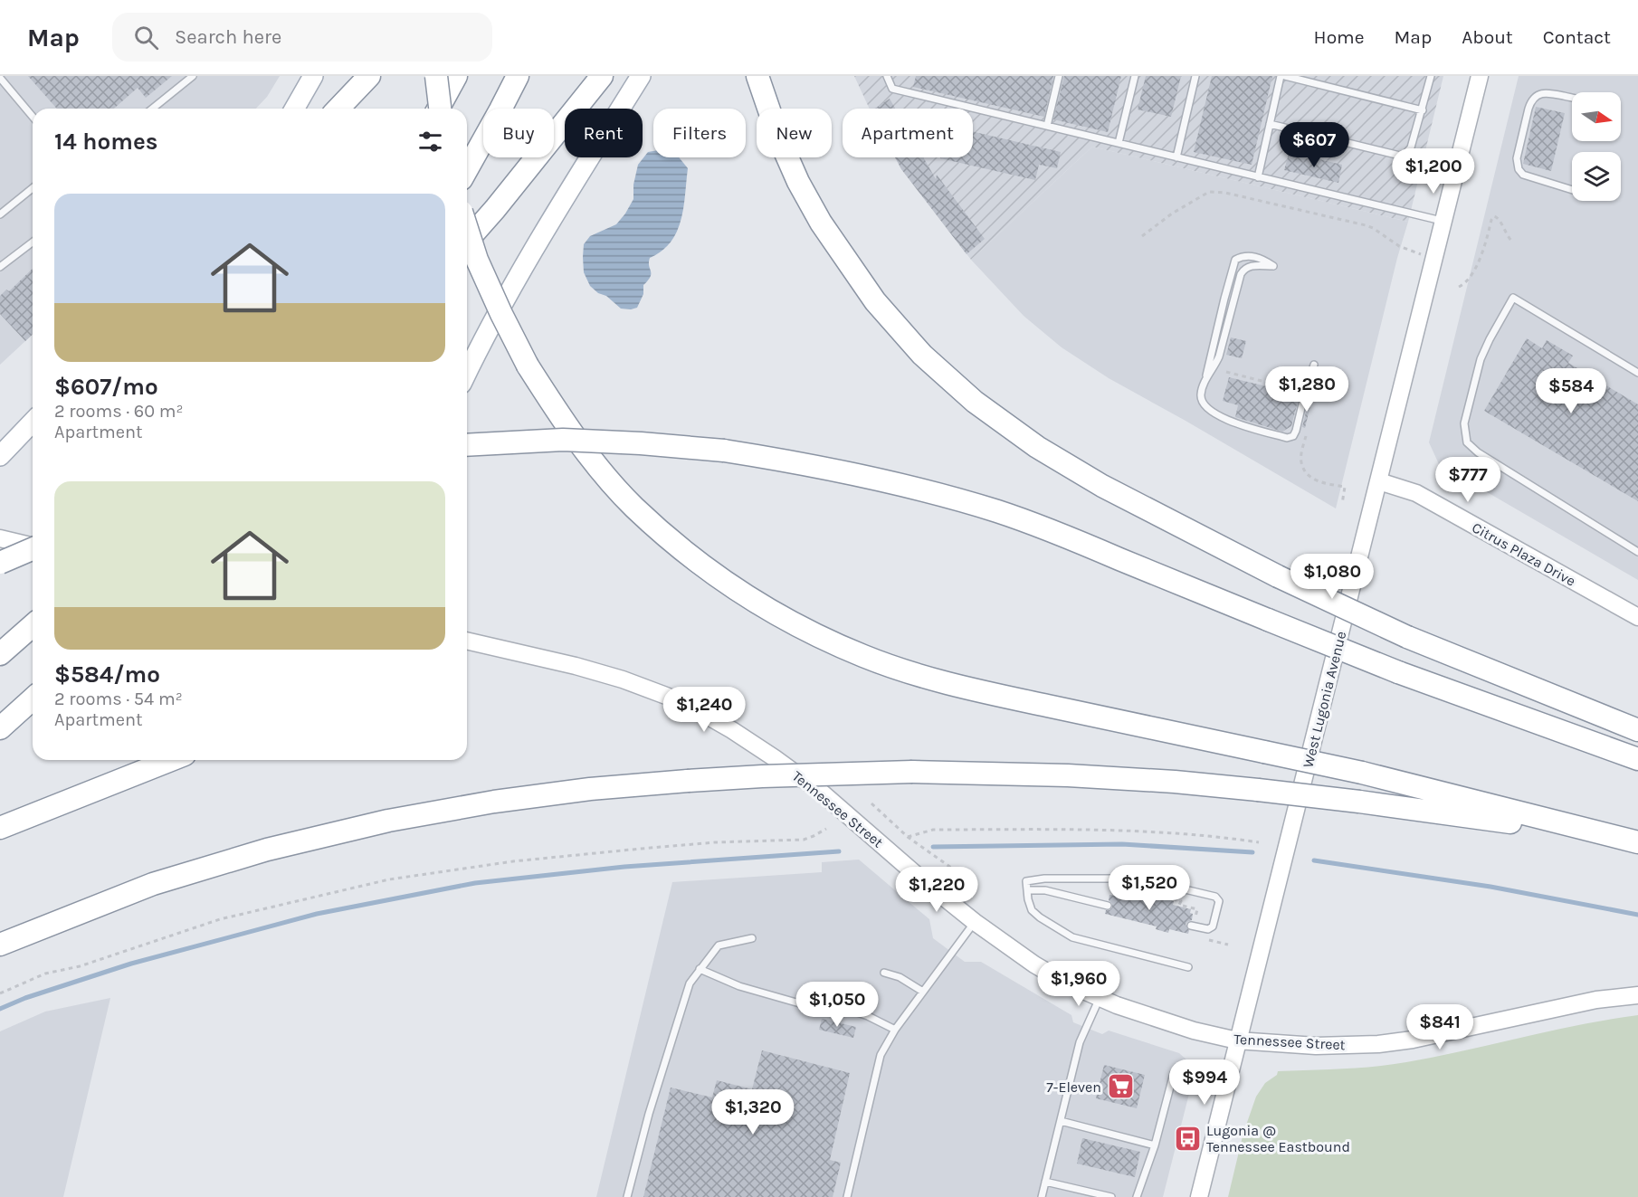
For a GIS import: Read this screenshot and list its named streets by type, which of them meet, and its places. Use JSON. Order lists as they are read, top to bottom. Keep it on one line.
{"streets":{"main road":["Citrus Plaza Drive","West Lugonia Avenue","Tennessee Street"]},"crossings":[["Citrus Plaza Drive","West Lugonia Avenue"],["West Lugonia Avenue","Tennessee Street"]],"places":{"supermarket":["7-Eleven"],"bus stop":["Lugonia @ Tennessee Eastbound"]},"north":"right","page":{"header":"Map","search":"Search here","nav":["Home","Map","About","Contact"],"chip":["Buy","Rent","Filters","New","Apartment"],"heading":"14 homes","price":["$607","$1,200","$1,280","$584","$777","$1,080","$1,240","$1,520","$1,220","$1,960","$1,050","$841","$994","$1,320"],"list":[{"name":"$607/mo","note":"2 rooms · 60 m² · Apartment"},{"name":"$584/mo","note":"2 rooms · 54 m² · Apartment"}]}}
